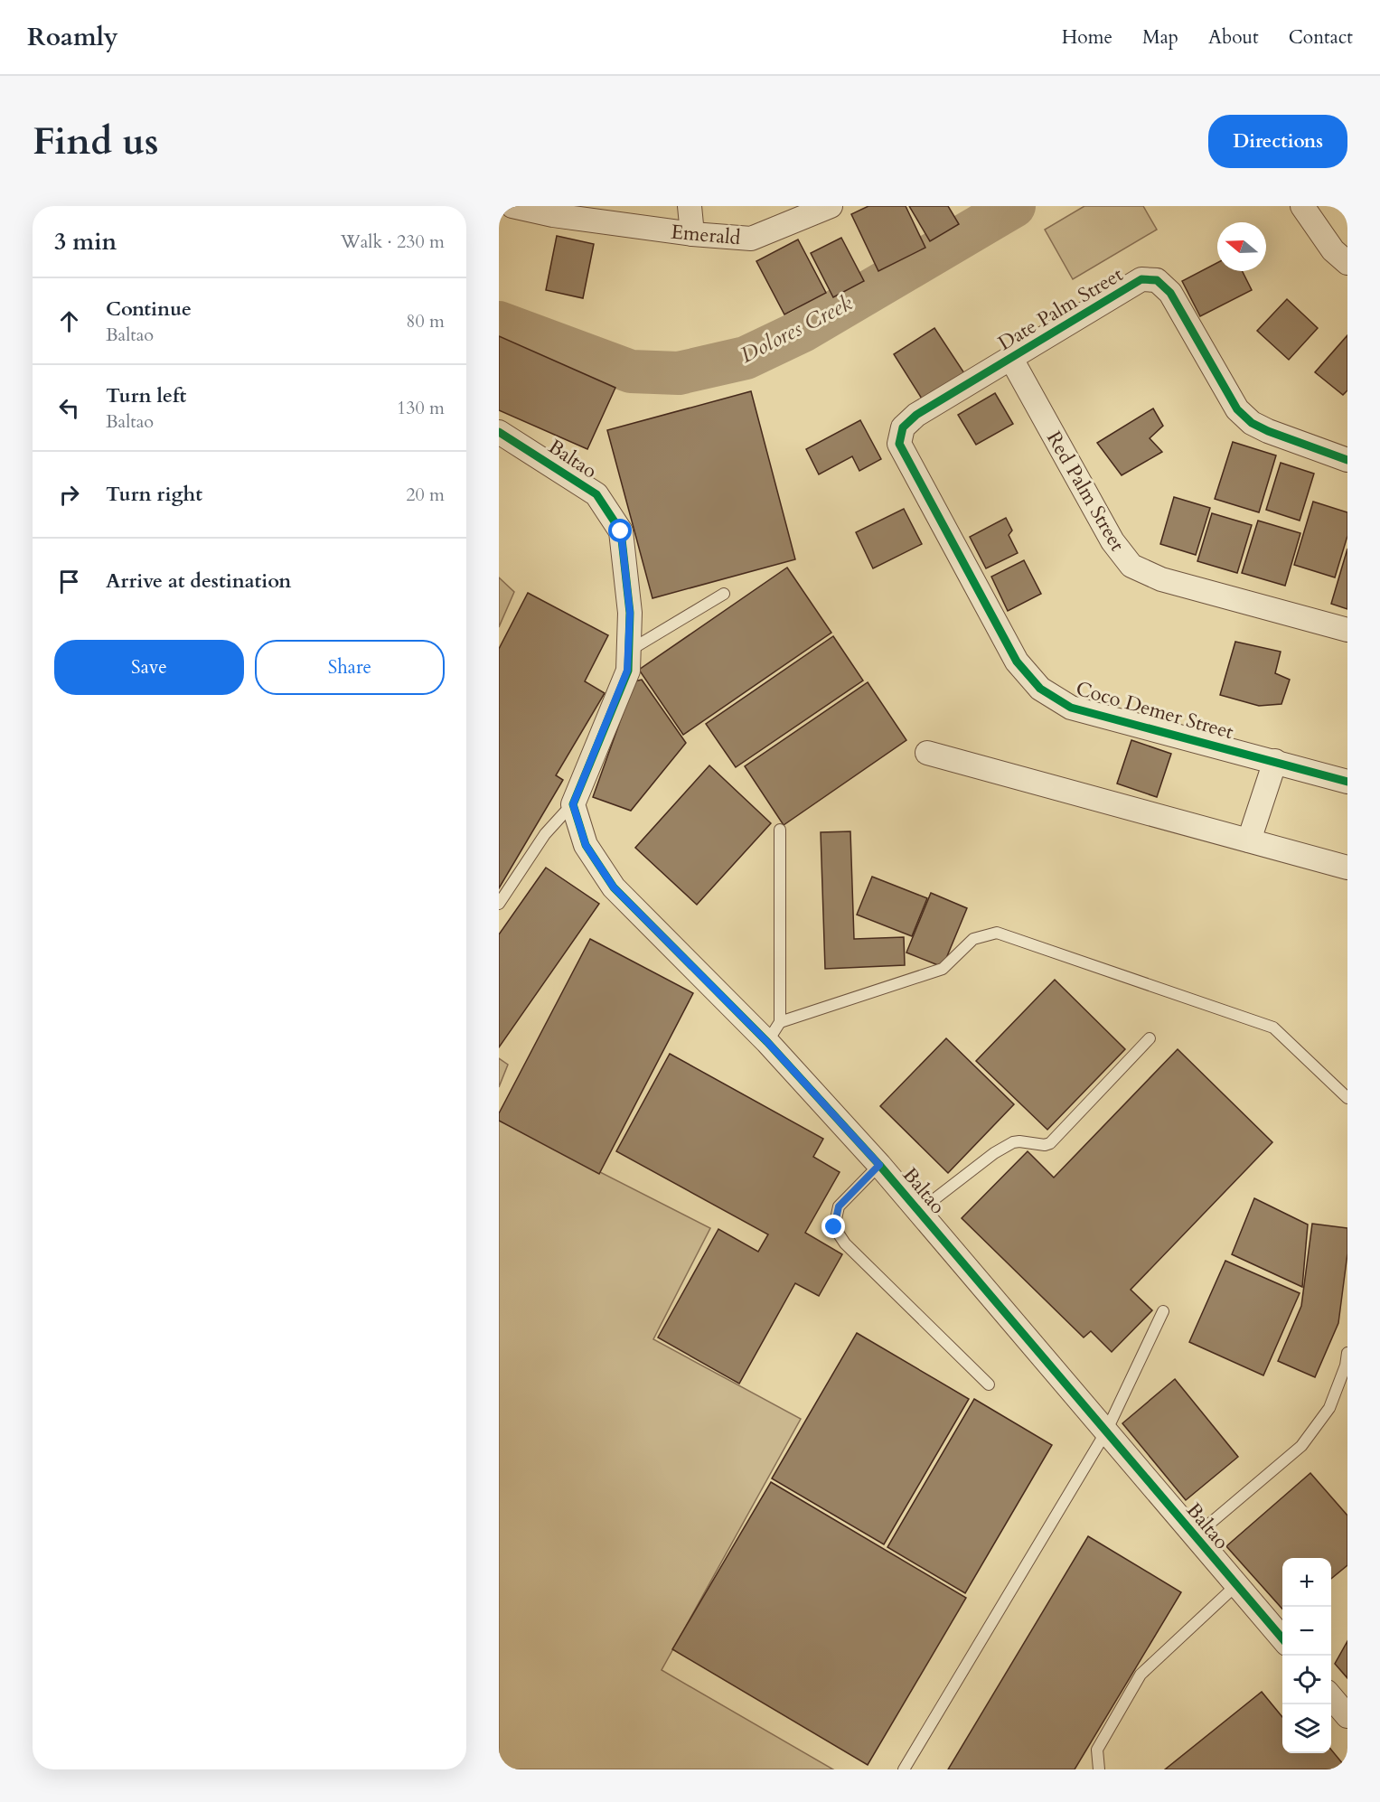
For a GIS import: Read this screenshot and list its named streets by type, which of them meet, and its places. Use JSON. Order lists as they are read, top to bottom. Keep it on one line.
{"streets":{"street":["Emerald","Date Palm Street","Baltao","Red Palm Street","Coco Demer Street"]},"crossings":[["Date Palm Street","Red Palm Street"],["Date Palm Street","Coco Demer Street"]],"water":["Dolores Creek"],"north":"left","page":{"header":"Roamly","nav":["Home","Map","About","Contact"],"buttons":["Directions",["Save","Share"]],"title":"Find us","heading":["3 min","Walk · 230 m"],"list":[["Continue","Baltao","80 m"],["Turn left","Baltao","130 m"],["Turn right","20 m"],"Arrive at destination"],"map_buttons":["+","−"]}}
